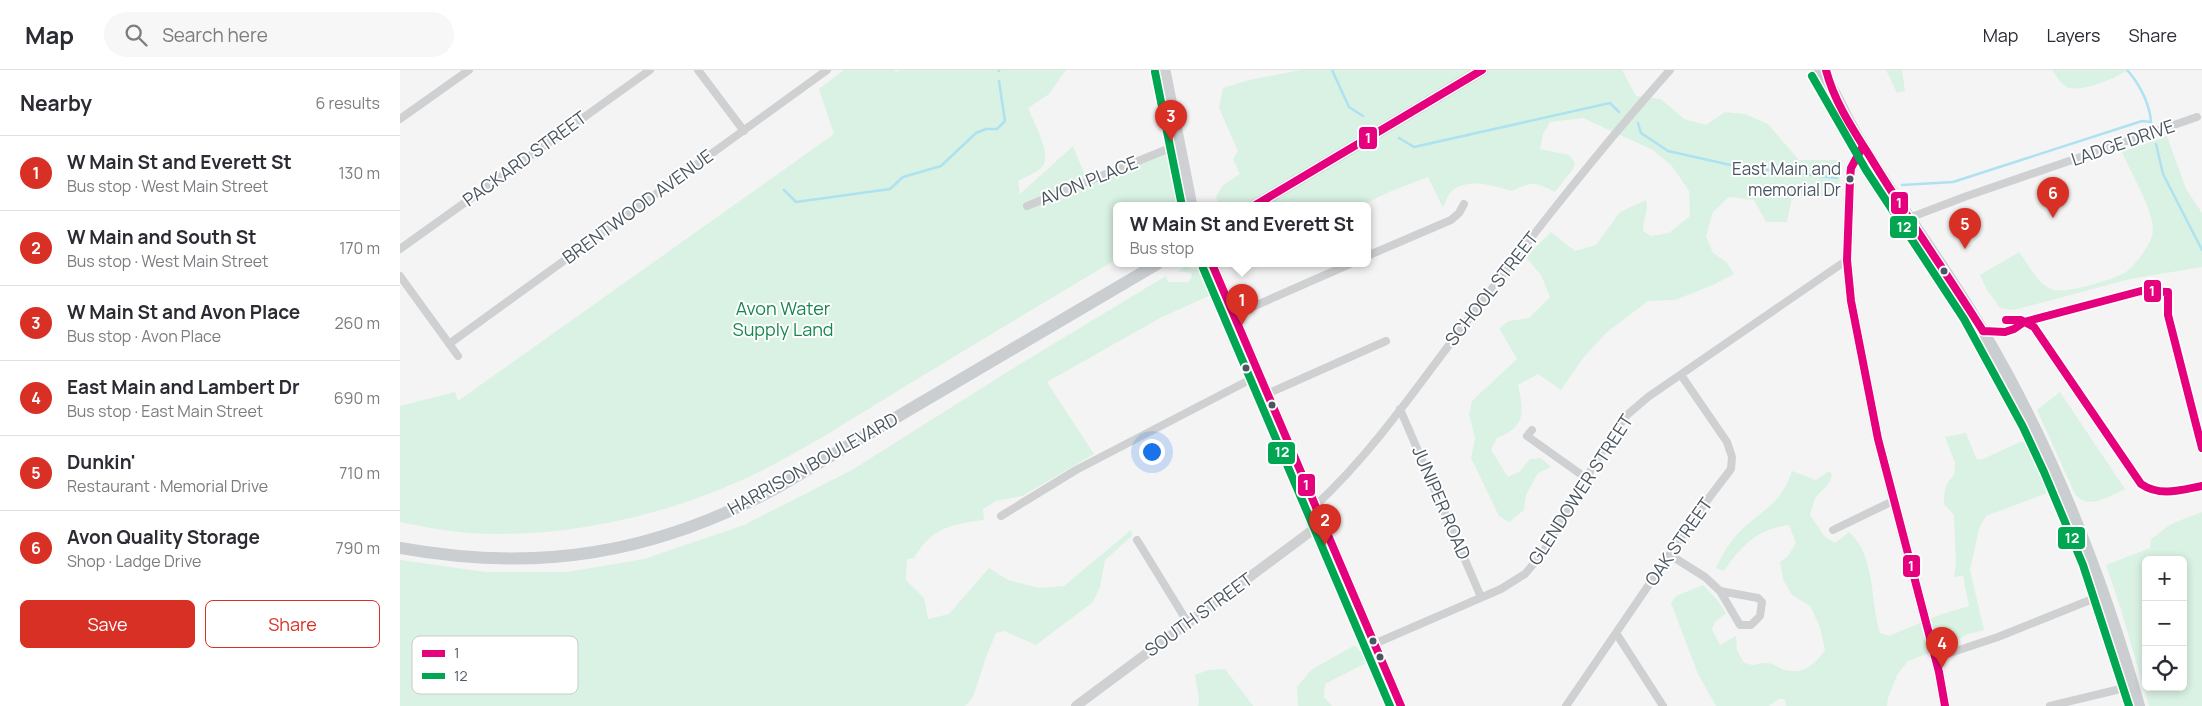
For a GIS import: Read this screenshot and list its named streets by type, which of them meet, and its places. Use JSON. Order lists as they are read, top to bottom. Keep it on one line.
{"streets":{"main road":["HARRISON BOULEVARD"],"street":["LADGE DRIVE","PACKARD STREET","AVON PLACE","BRENTWOOD AVENUE","SCHOOL STREET","GLENDOWER STREET","JUNIPER ROAD","OAK STREET","SOUTH STREET"]},"crossings":[["SCHOOL STREET","JUNIPER ROAD"],["GLENDOWER STREET","JUNIPER ROAD"],["GLENDOWER STREET","OAK STREET"]],"parks":["Avon Water Supply Land"],"places":["East Main and memorial Dr"],"lines":["transit line 1","transit line 12"],"legend":["1","12"],"page":{"header":"Map","search":"Search here","nav":["Map","Layers","Share"],"heading":["Nearby","6 results"],"pins":["3","6","5","1","2","4"],"list":[{"mark":"1","name":"W Main St and Everett St","note":"Bus stop · West Main Street","value":"130 m"},{"mark":"2","name":"W Main and South St","note":"Bus stop · West Main Street","value":"170 m"},{"mark":"3","name":"W Main St and Avon Place","note":"Bus stop · Avon Place","value":"260 m"},{"mark":"4","name":"East Main and Lambert Dr","note":"Bus stop · East Main Street","value":"690 m"},{"mark":"5","name":"Dunkin'","note":"Restaurant · Memorial Drive","value":"710 m"},{"mark":"6","name":"Avon Quality Storage","note":"Shop · Ladge Drive","value":"790 m"}],"popup":["W Main St and Everett St","Bus stop"],"map_buttons":["+","−"],"buttons":["Save","Share"]}}
